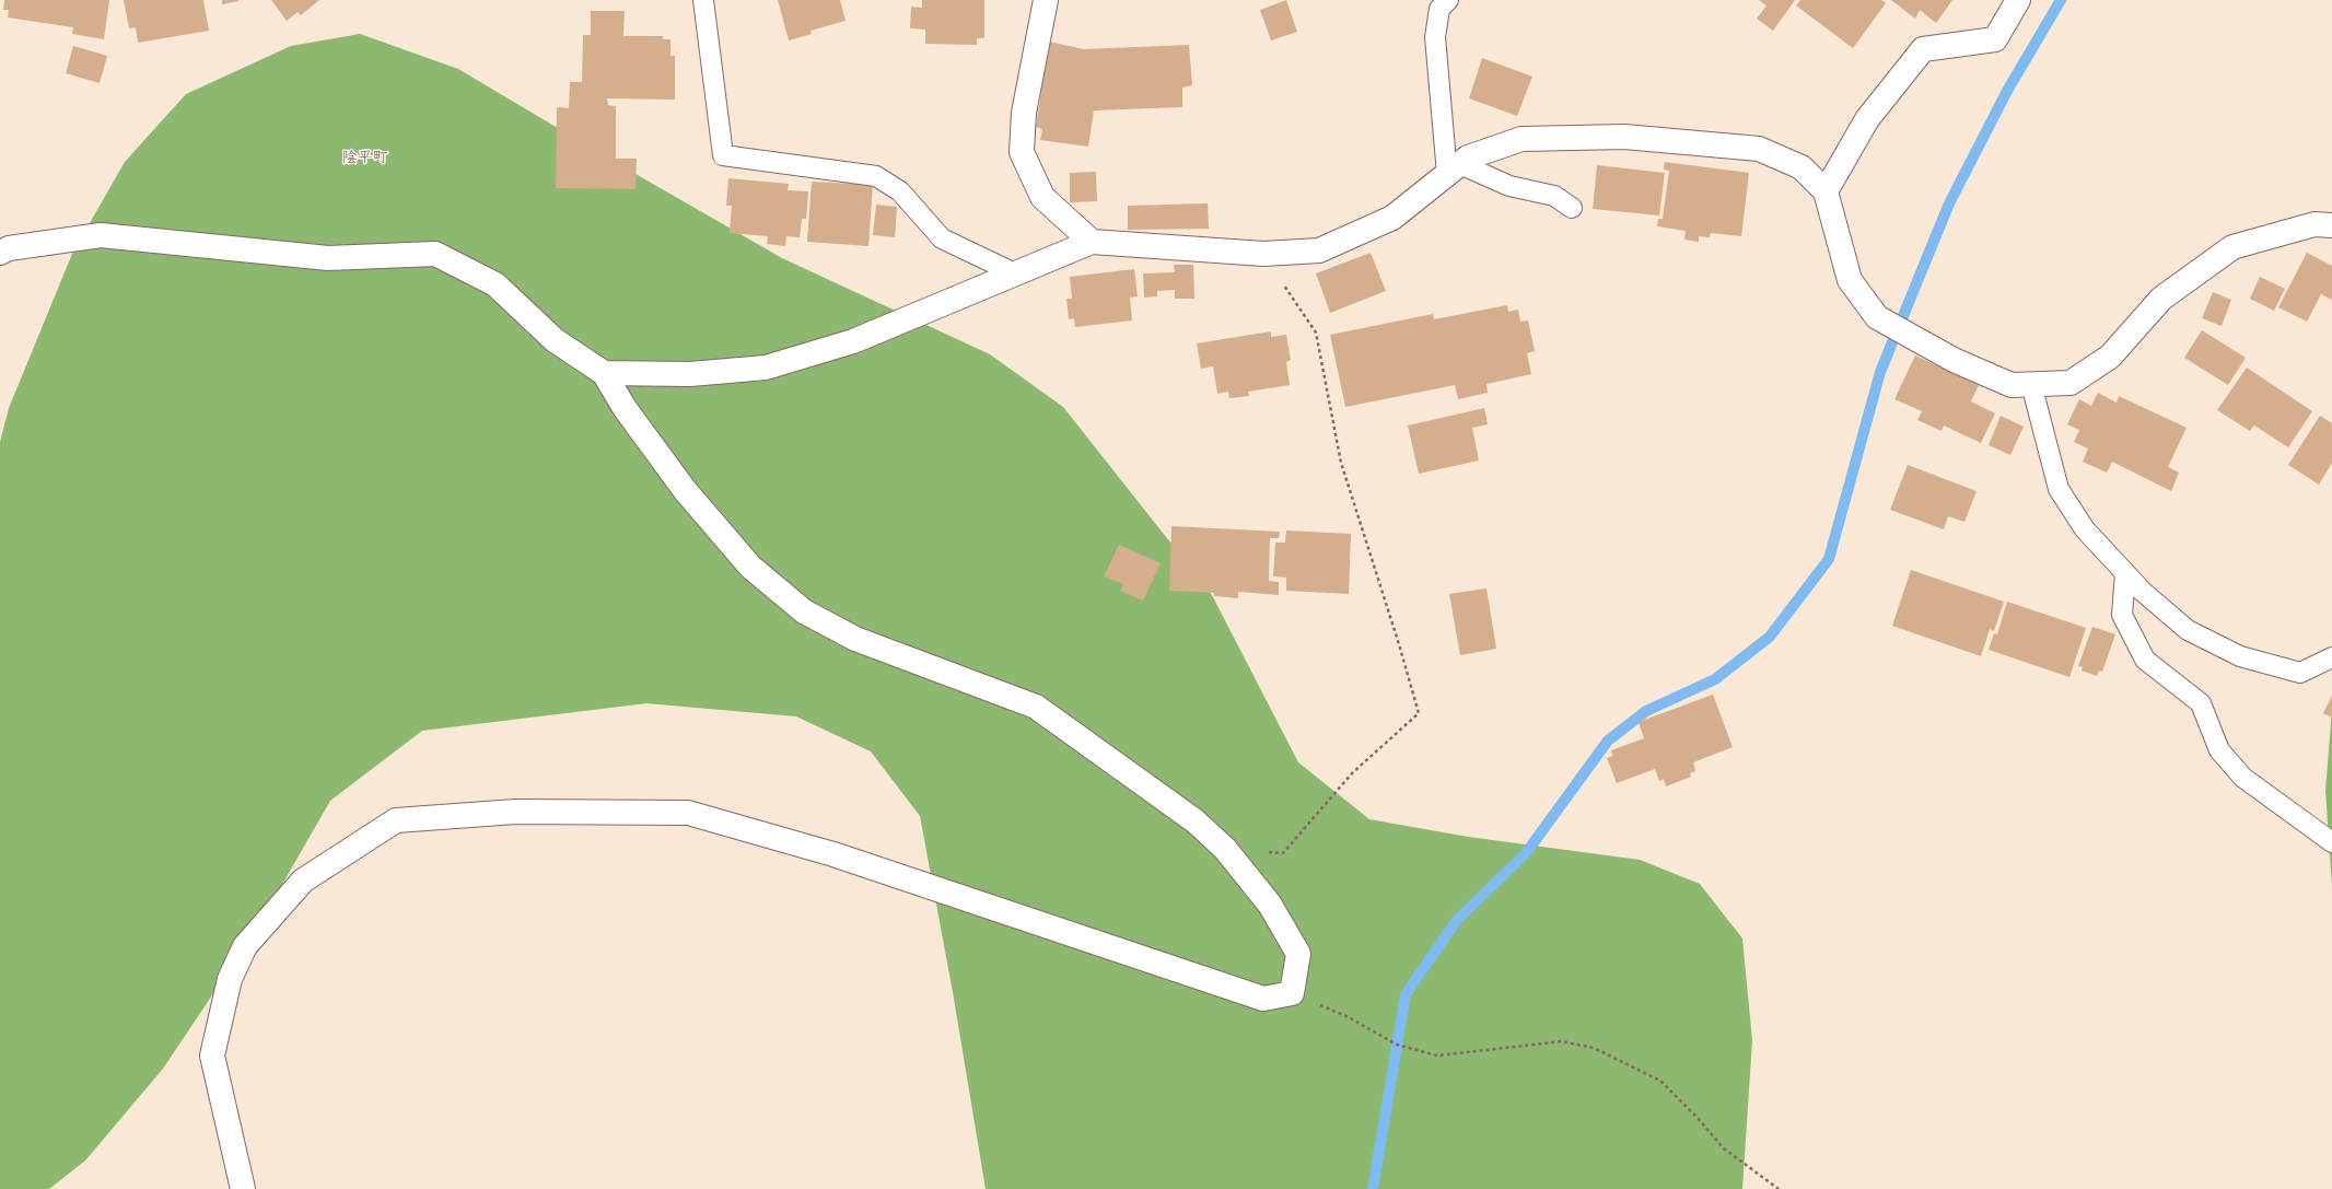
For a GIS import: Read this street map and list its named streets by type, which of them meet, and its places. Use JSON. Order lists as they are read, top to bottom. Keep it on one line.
{"districts":["陰平町"]}
